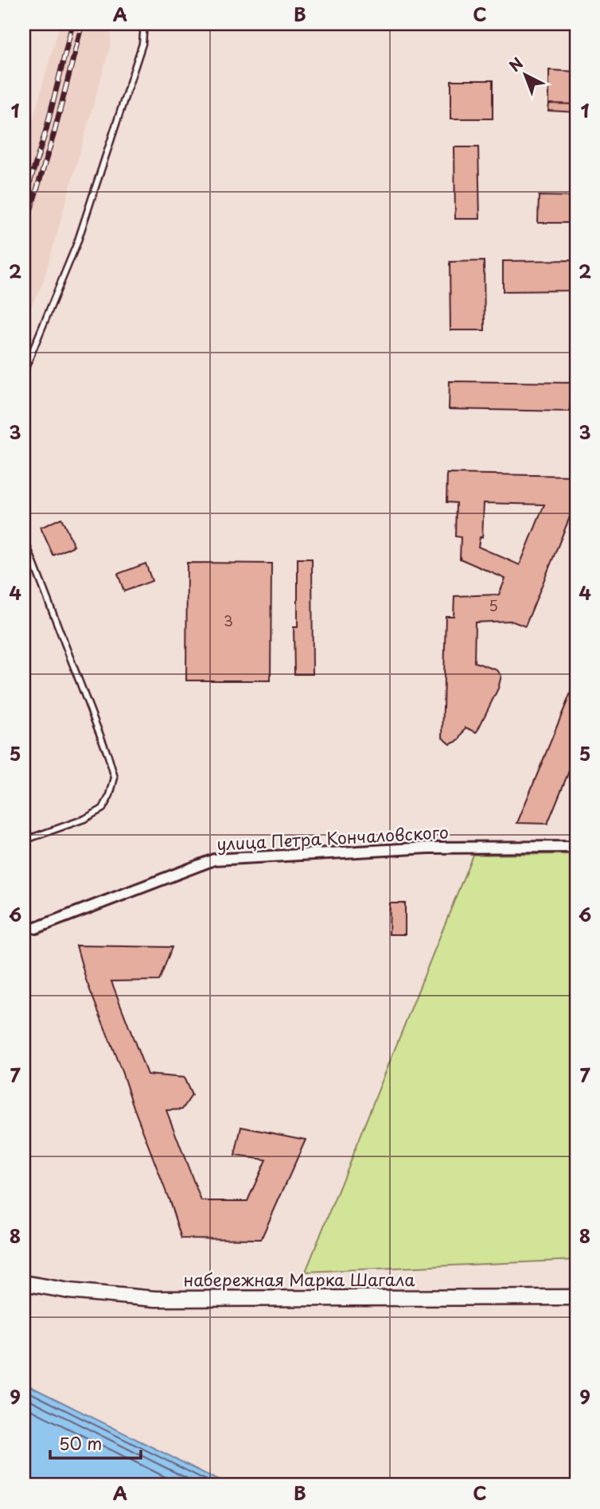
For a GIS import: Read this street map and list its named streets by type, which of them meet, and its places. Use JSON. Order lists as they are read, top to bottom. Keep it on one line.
{"streets":{"main road":["набережная Марка Шагала"],"street":["улица Петра Кончаловского"]},"house_numbers":["5","3"],"scale_bar":"50 m","north":"top left","grid":{"columns":["A","B","C"],"rows":["1","2","3","4","5","6","7","8","9"]}}
